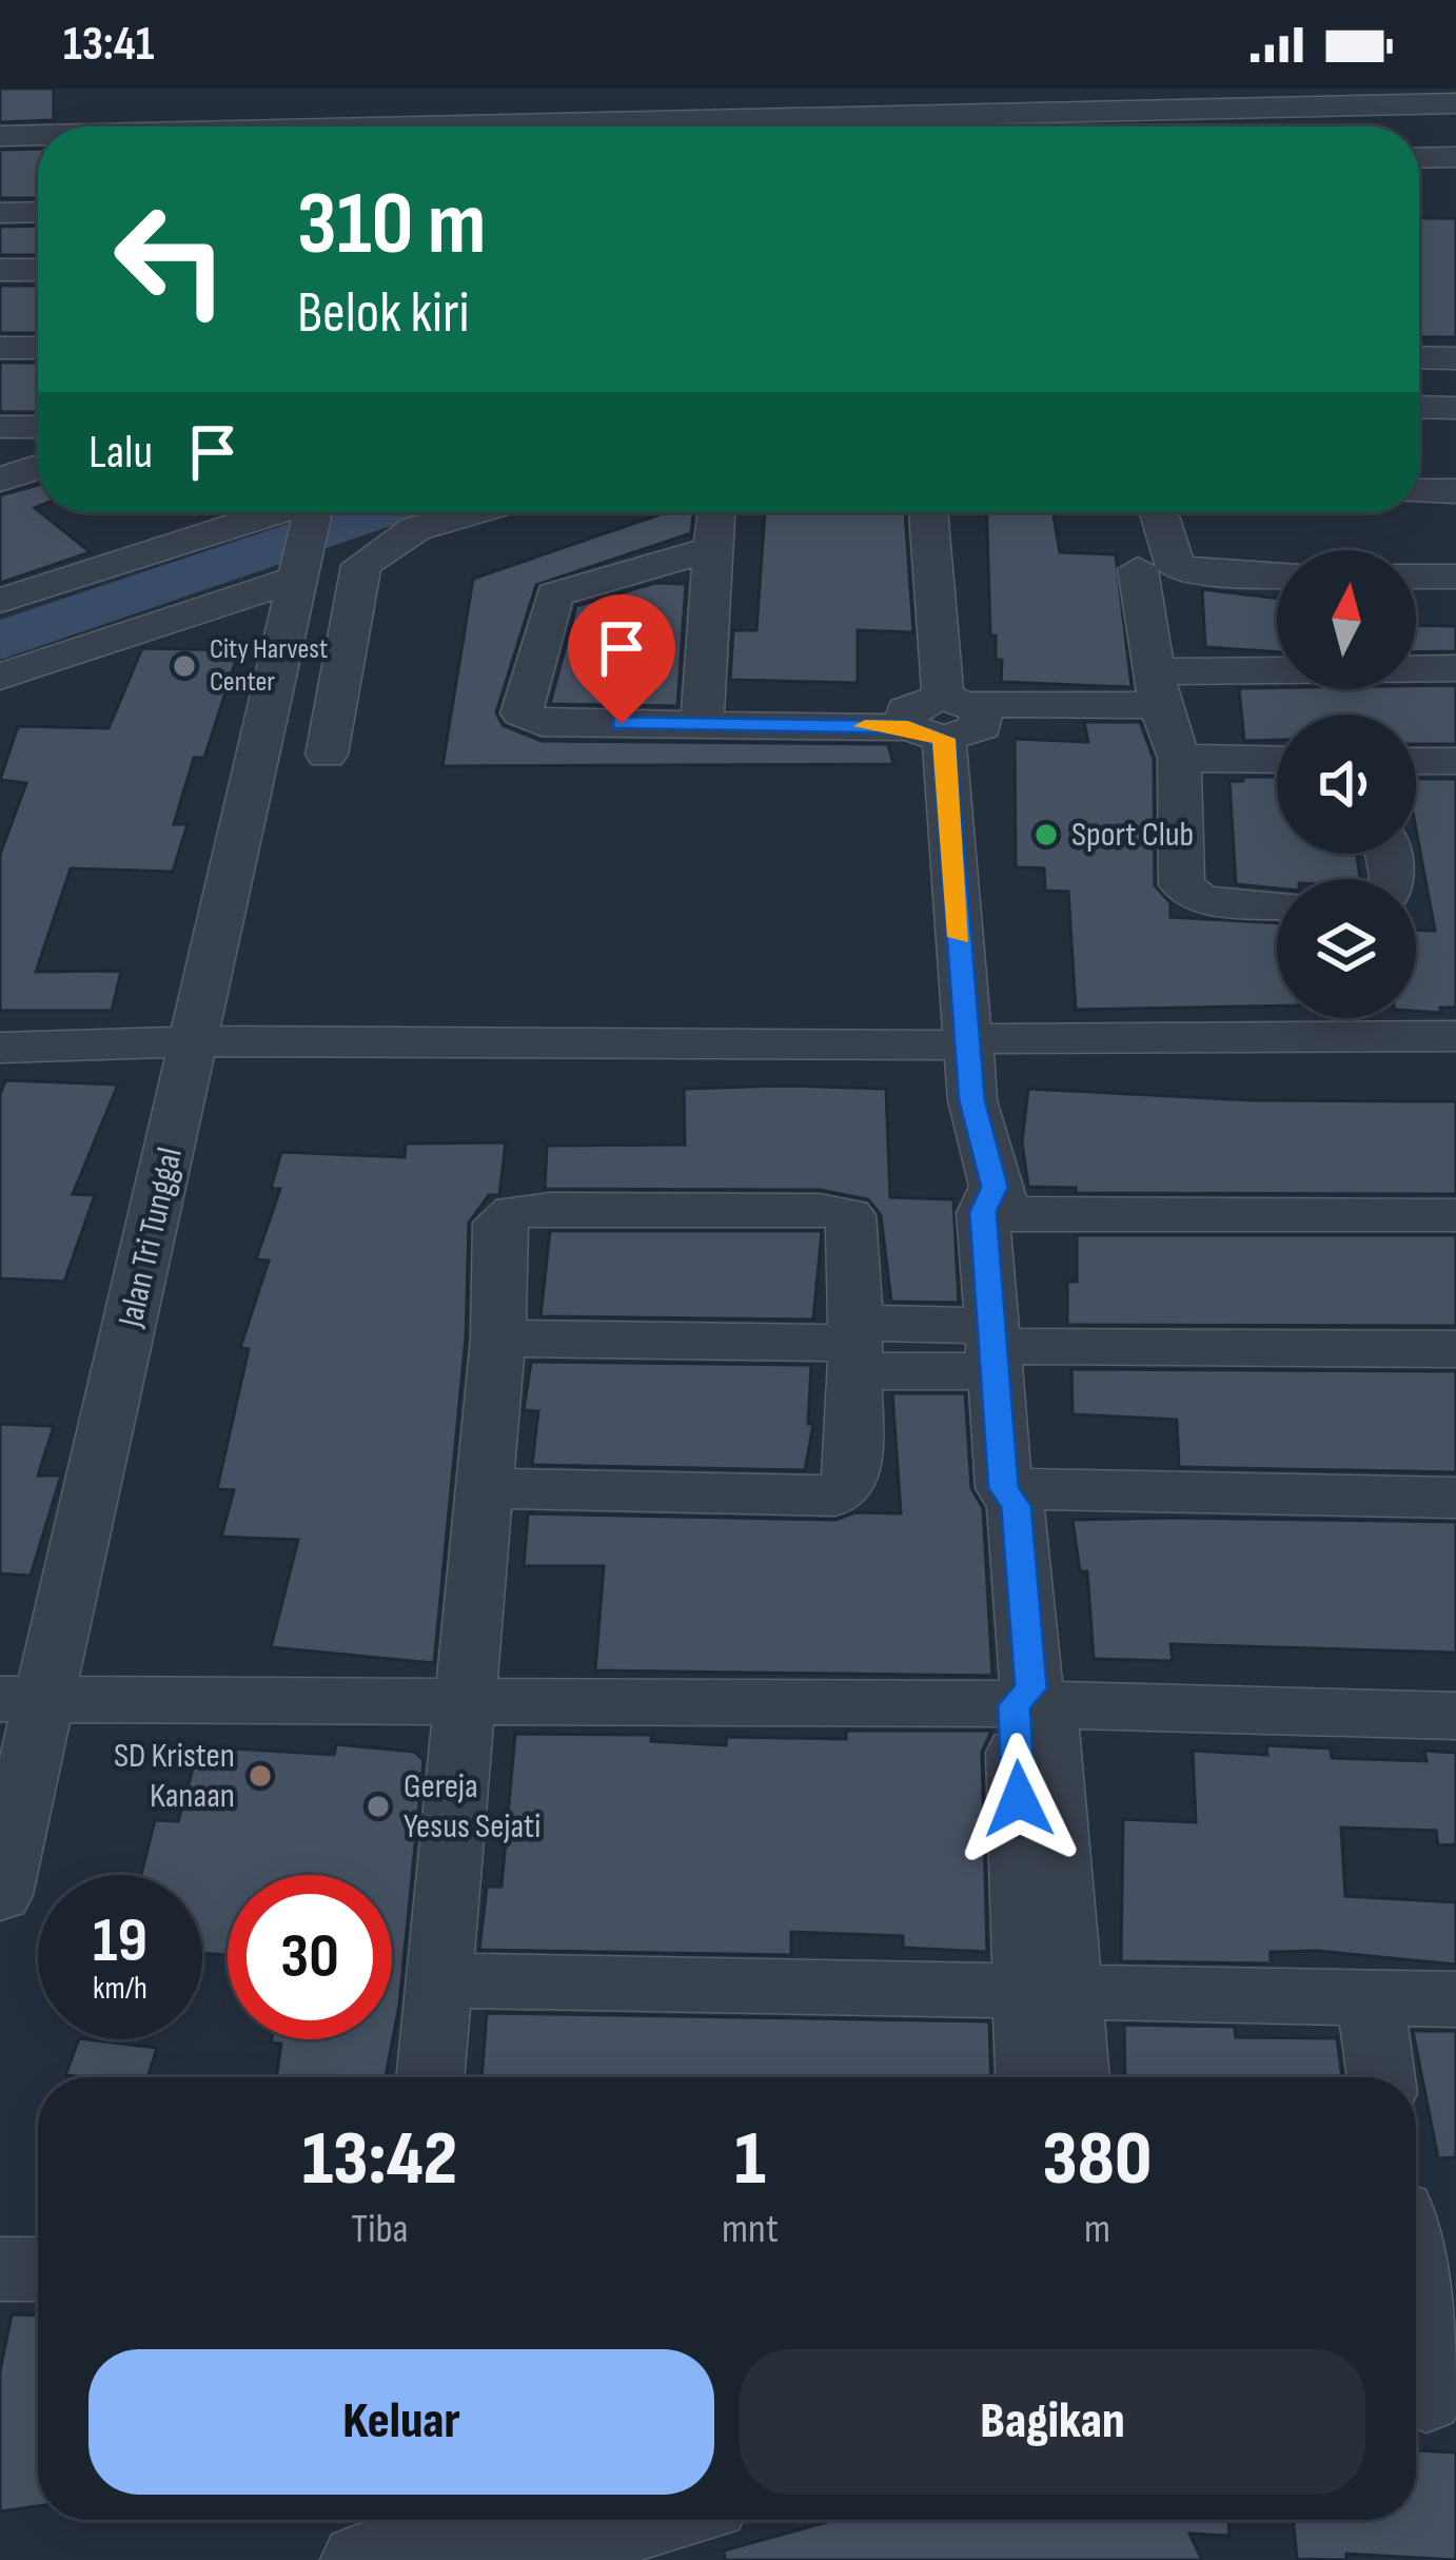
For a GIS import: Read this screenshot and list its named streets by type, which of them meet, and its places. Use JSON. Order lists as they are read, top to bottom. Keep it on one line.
{"streets":{"street":["Jalan Tri Tunggal"]},"places":["City Harvest Center","Sport Club","SD Kristen Kanaan","Gereja Yesus Sejati"],"north":"top","page":{"status":"13:41","turn":["310 m","Belok kiri"],"then":"Lalu","speed":"19 km/h","limit":"30","eta":["13:42","Tiba","1","mnt","380","m"],"buttons":["Keluar","Bagikan"]}}
